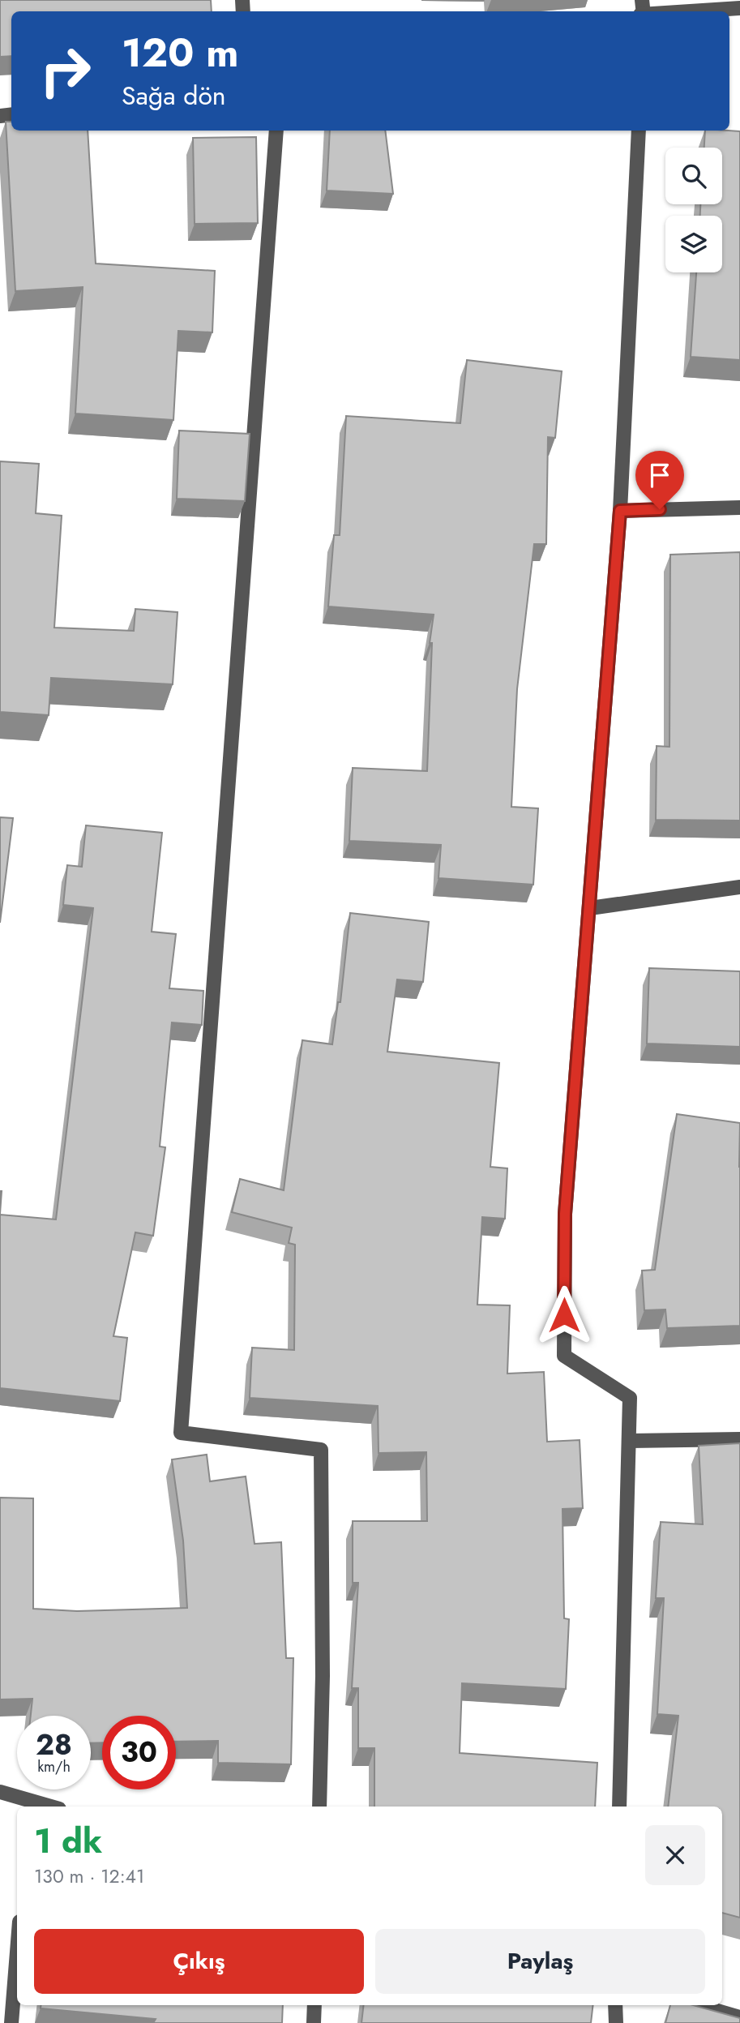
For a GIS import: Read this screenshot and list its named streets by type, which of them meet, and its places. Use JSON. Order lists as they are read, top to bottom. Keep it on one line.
{"page":{"turn":["120 m","Sağa dön"],"speed":"28 km/h","limit":"30","heading":["1 dk","130 m · 12:41"],"buttons":["Çıkış","Paylaş"]}}
